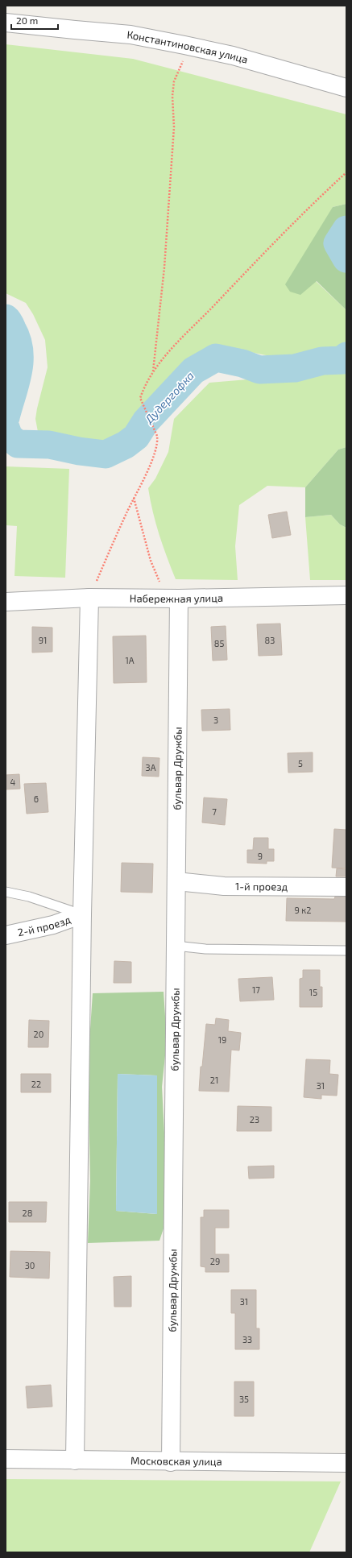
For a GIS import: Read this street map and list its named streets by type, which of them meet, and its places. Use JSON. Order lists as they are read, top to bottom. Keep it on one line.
{"streets":{"street":["Константиновская улица","Набережная улица","бульвар Дружбы","1-й проезд","2-й проезд","Московская улица"]},"crossings":[["Набережная улица","бульвар Дружбы"],["бульвар Дружбы","1-й проезд"],["бульвар Дружбы","Московская улица"]],"water":["Дудергофка"],"house_numbers":["91","83","85","1А","3","5","3А","4","6","7","9","9 к2","17","15","20","19","21","22","31","23","28","29","30","31","33","35"],"scale_bar":"20 m"}
